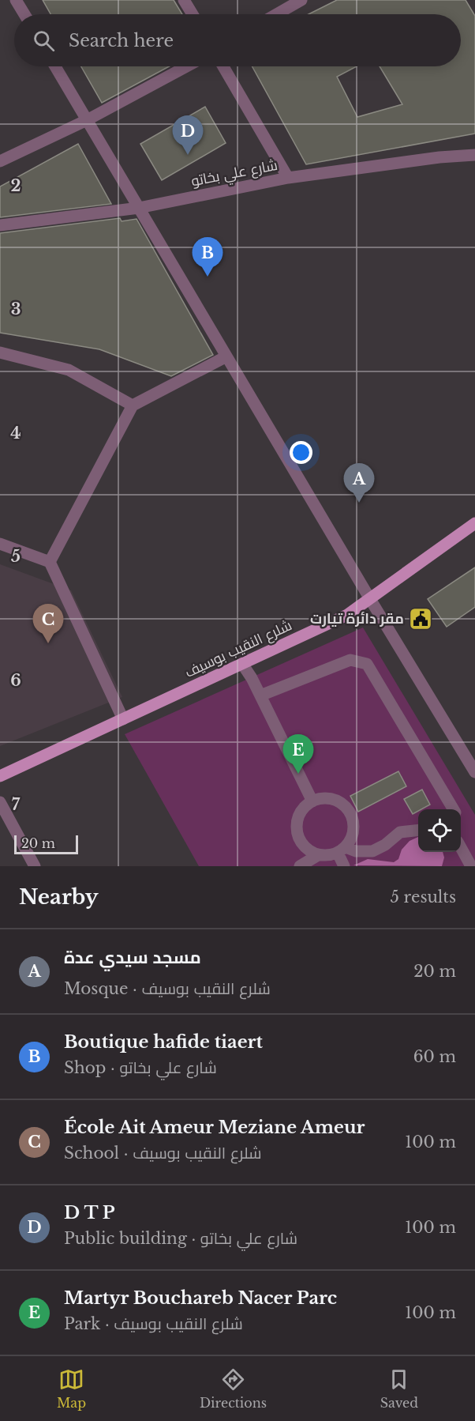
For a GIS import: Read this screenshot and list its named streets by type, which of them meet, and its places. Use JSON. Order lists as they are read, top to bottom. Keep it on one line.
{"streets":{"main road":["شلرع النقيب بوسيف"],"street":["شارع علي بخاتو"]},"places":{"public building":["مقر دائرة تيارت"]},"scale_bar":"20 m","page":{"search":"Search here","pins":["D","B","A","C","E"],"scale":"20 m","heading":["Nearby","5 results"],"list":[{"mark":"A","name":"مسجد سيدي عدة","note":"Mosque · شلرع النقيب بوسيف","value":"20 m"},{"mark":"B","name":"Boutique hafide tiaert","note":"Shop · شارع علي بخاتو","value":"60 m"},{"mark":"C","name":"École Ait Ameur Meziane Ameur","note":"School · شلرع النقيب بوسيف","value":"100 m"},{"mark":"D","name":"D T P","note":"Public building · شارع علي بخاتو","value":"100 m"},{"mark":"E","name":"Martyr Bouchareb Nacer Parc","note":"Park · شلرع النقيب بوسيف","value":"100 m"}],"nav":["Map","Directions","Saved"]},"grid":{"rows":["2","3","4","5","6","7"]}}
